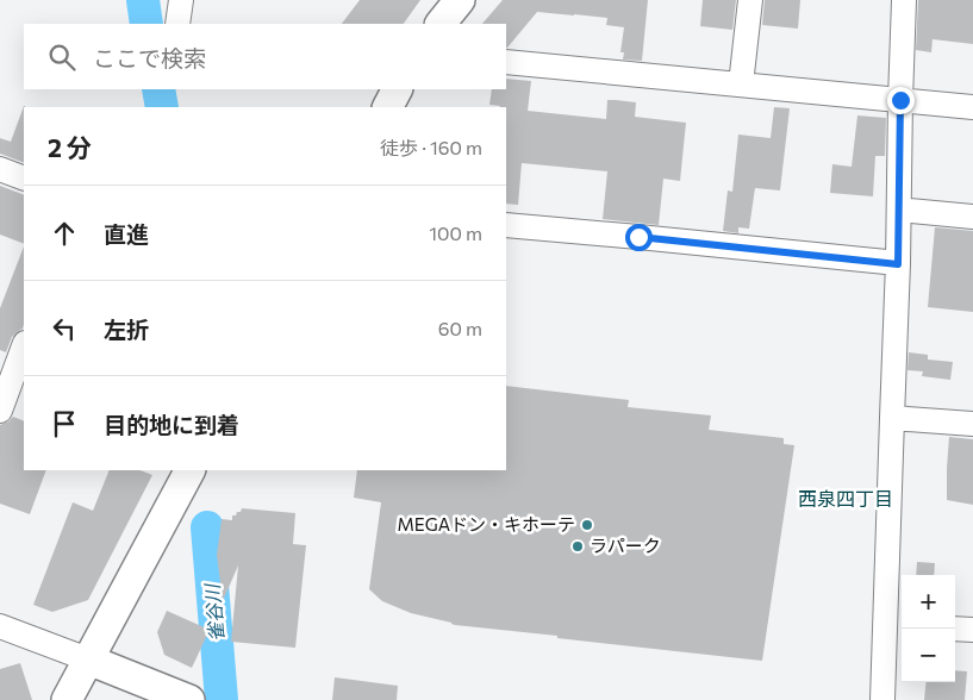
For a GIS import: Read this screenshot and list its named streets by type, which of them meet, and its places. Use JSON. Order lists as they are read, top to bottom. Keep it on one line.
{"districts":["西泉四丁目"],"water":["雀谷川"],"places":["MEGAドン・キホーテ","ラパーク"],"page":{"search":"ここで検索","heading":["2 分","徒歩 · 160 m"],"list":[["直進","100 m"],["左折","60 m"],"目的地に到着"],"map_buttons":["+","−"]}}
